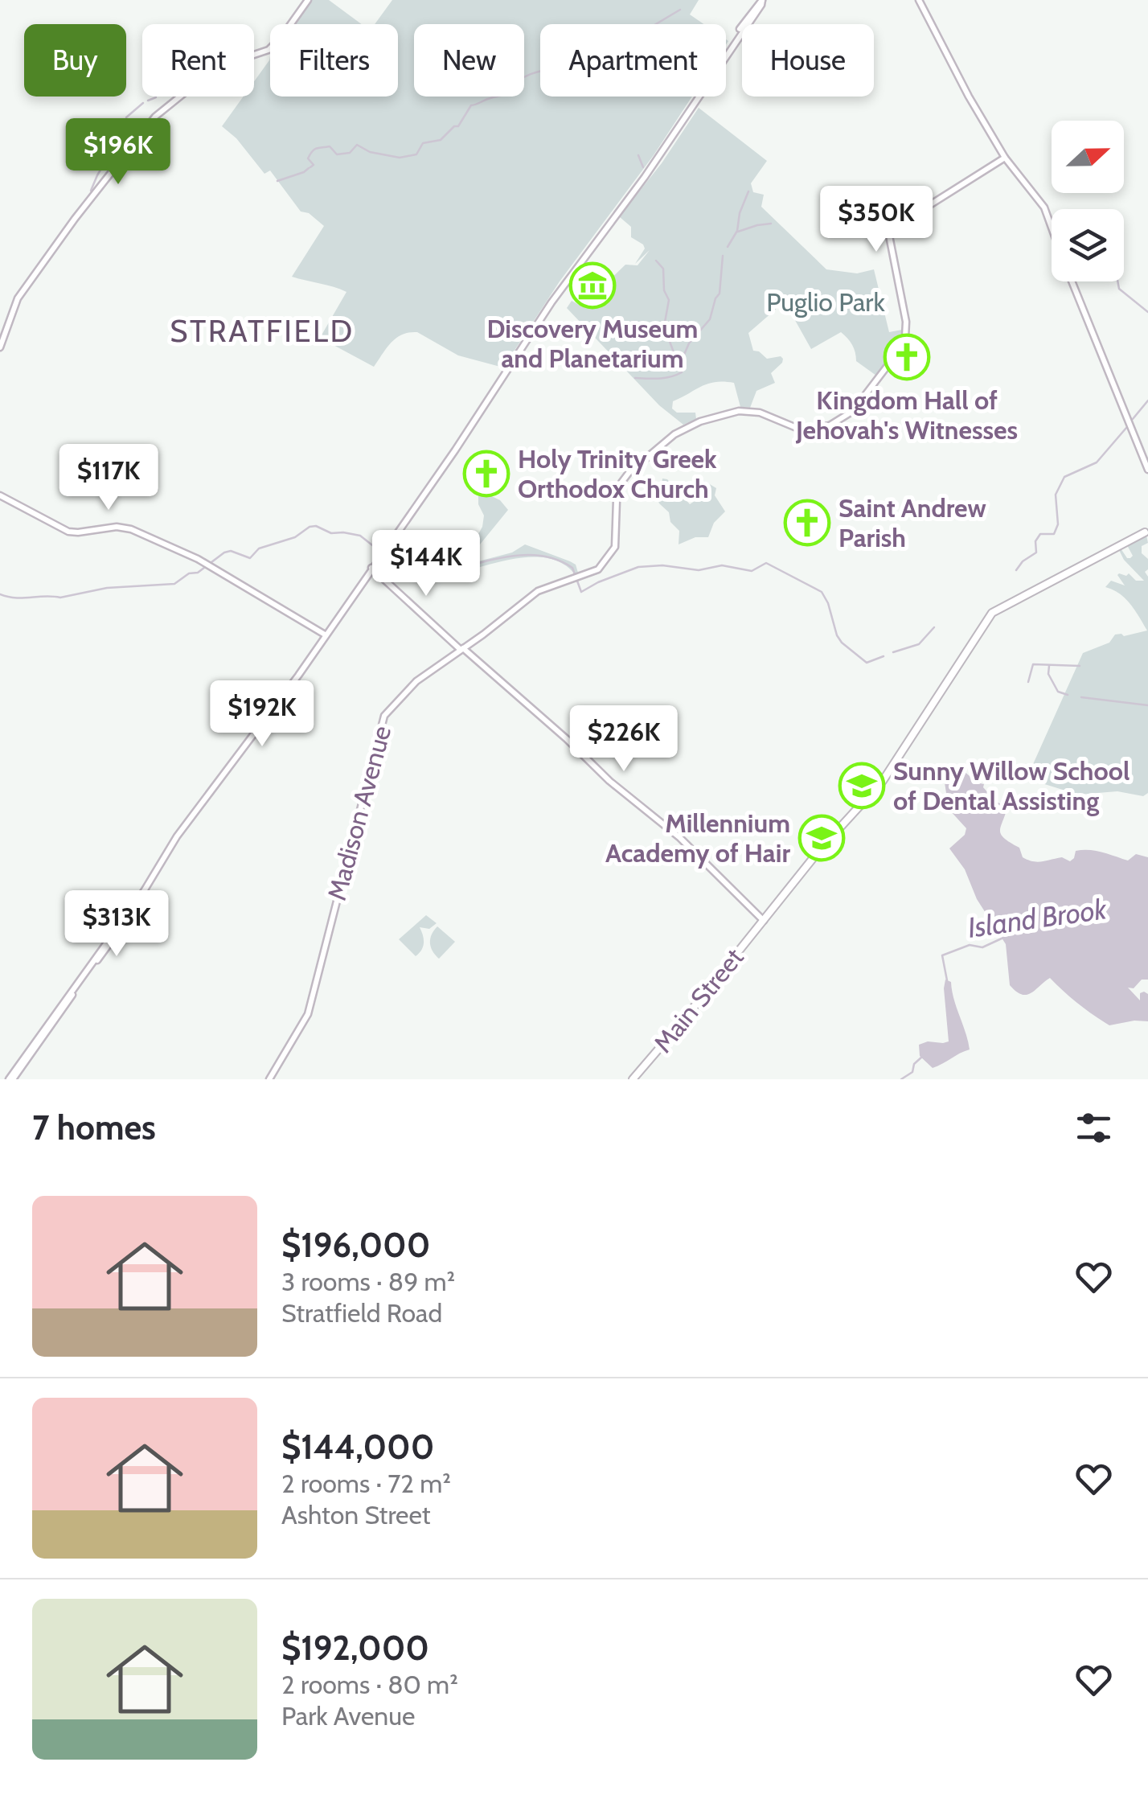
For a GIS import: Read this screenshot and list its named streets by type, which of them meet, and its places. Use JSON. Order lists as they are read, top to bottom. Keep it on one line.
{"streets":{"main road":["Madison Avenue","Main Street"]},"districts":["STRATFIELD"],"water":["Island Brook"],"parks":["Puglio Park"],"places":{"museum":["Discovery Museum and Planetarium"],"church":["Kingdom Hall of Jehovah's Witnesses","Holy Trinity Greek Orthodox Church","Saint Andrew Parish"],"school or university":["Sunny Willow School of Dental Assisting","Millennium Academy of Hair"]},"north":"right","page":{"chip":["Buy","Rent","Filters","New","Apartment","House"],"price":["$196K","$350K","$117K","$144K","$192K","$226K","$313K"],"heading":"7 homes","list":[{"name":"$196,000","note":"3 rooms · 89 m² · Stratfield Road"},{"name":"$144,000","note":"2 rooms · 72 m² · Ashton Street"},{"name":"$192,000","note":"2 rooms · 80 m² · Park Avenue"}]}}
